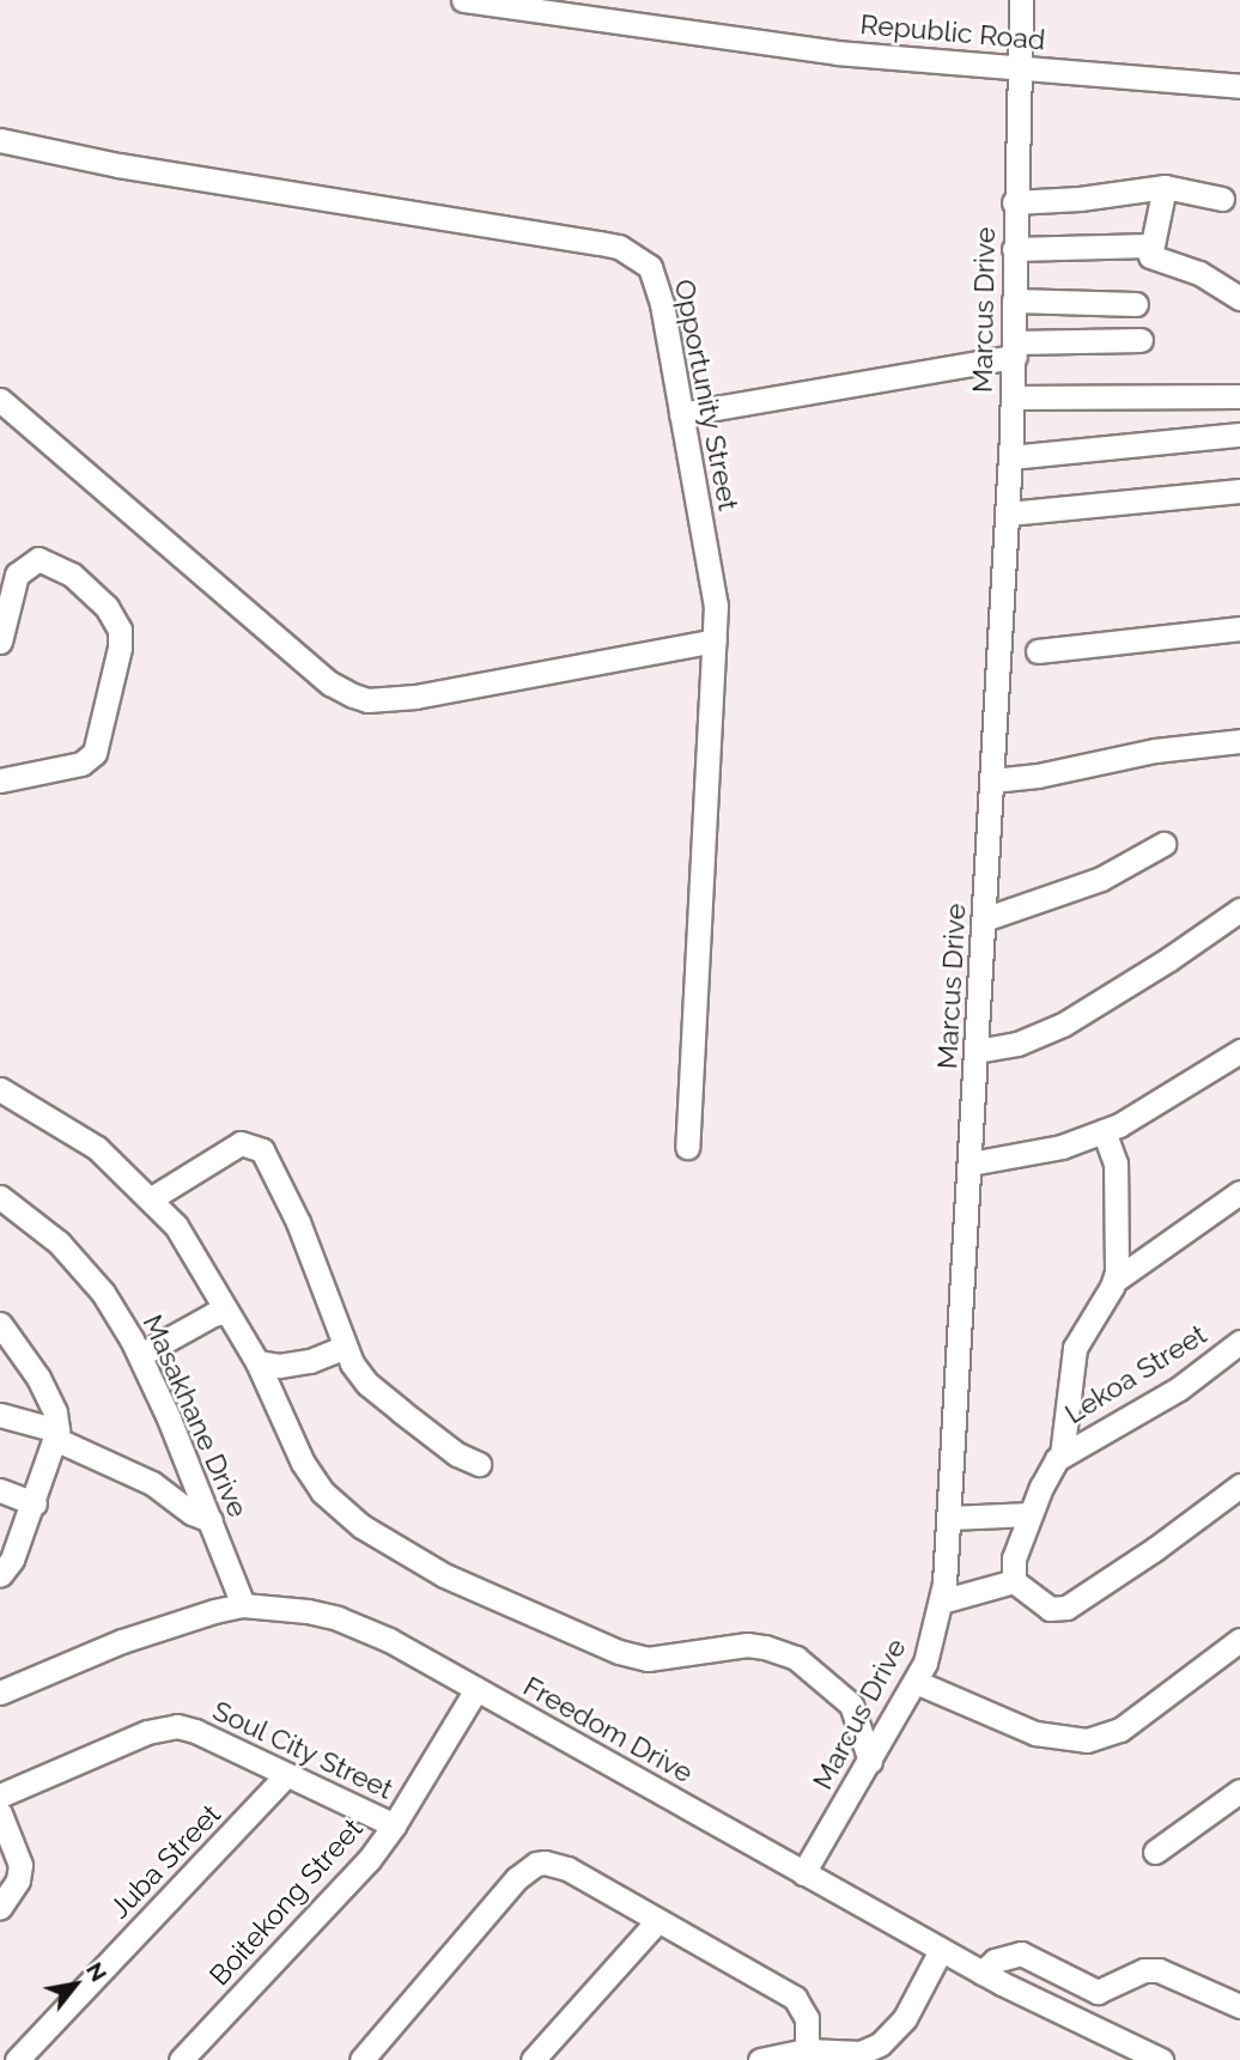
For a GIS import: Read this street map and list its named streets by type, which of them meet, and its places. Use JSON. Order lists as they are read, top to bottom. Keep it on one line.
{"streets":{"street":["Republic Road","Marcus Drive","Opportunity Street","Lekoa Street","Masakhane Drive","Freedom Drive","Soul City Street","Juba Street","Boitekong Street"]},"crossings":[["Republic Road","Marcus Drive"],["Marcus Drive","Freedom Drive"],["Masakhane Drive","Freedom Drive"],["Freedom Drive","Boitekong Street"],["Soul City Street","Juba Street"],["Soul City Street","Boitekong Street"]],"north":"top right"}
